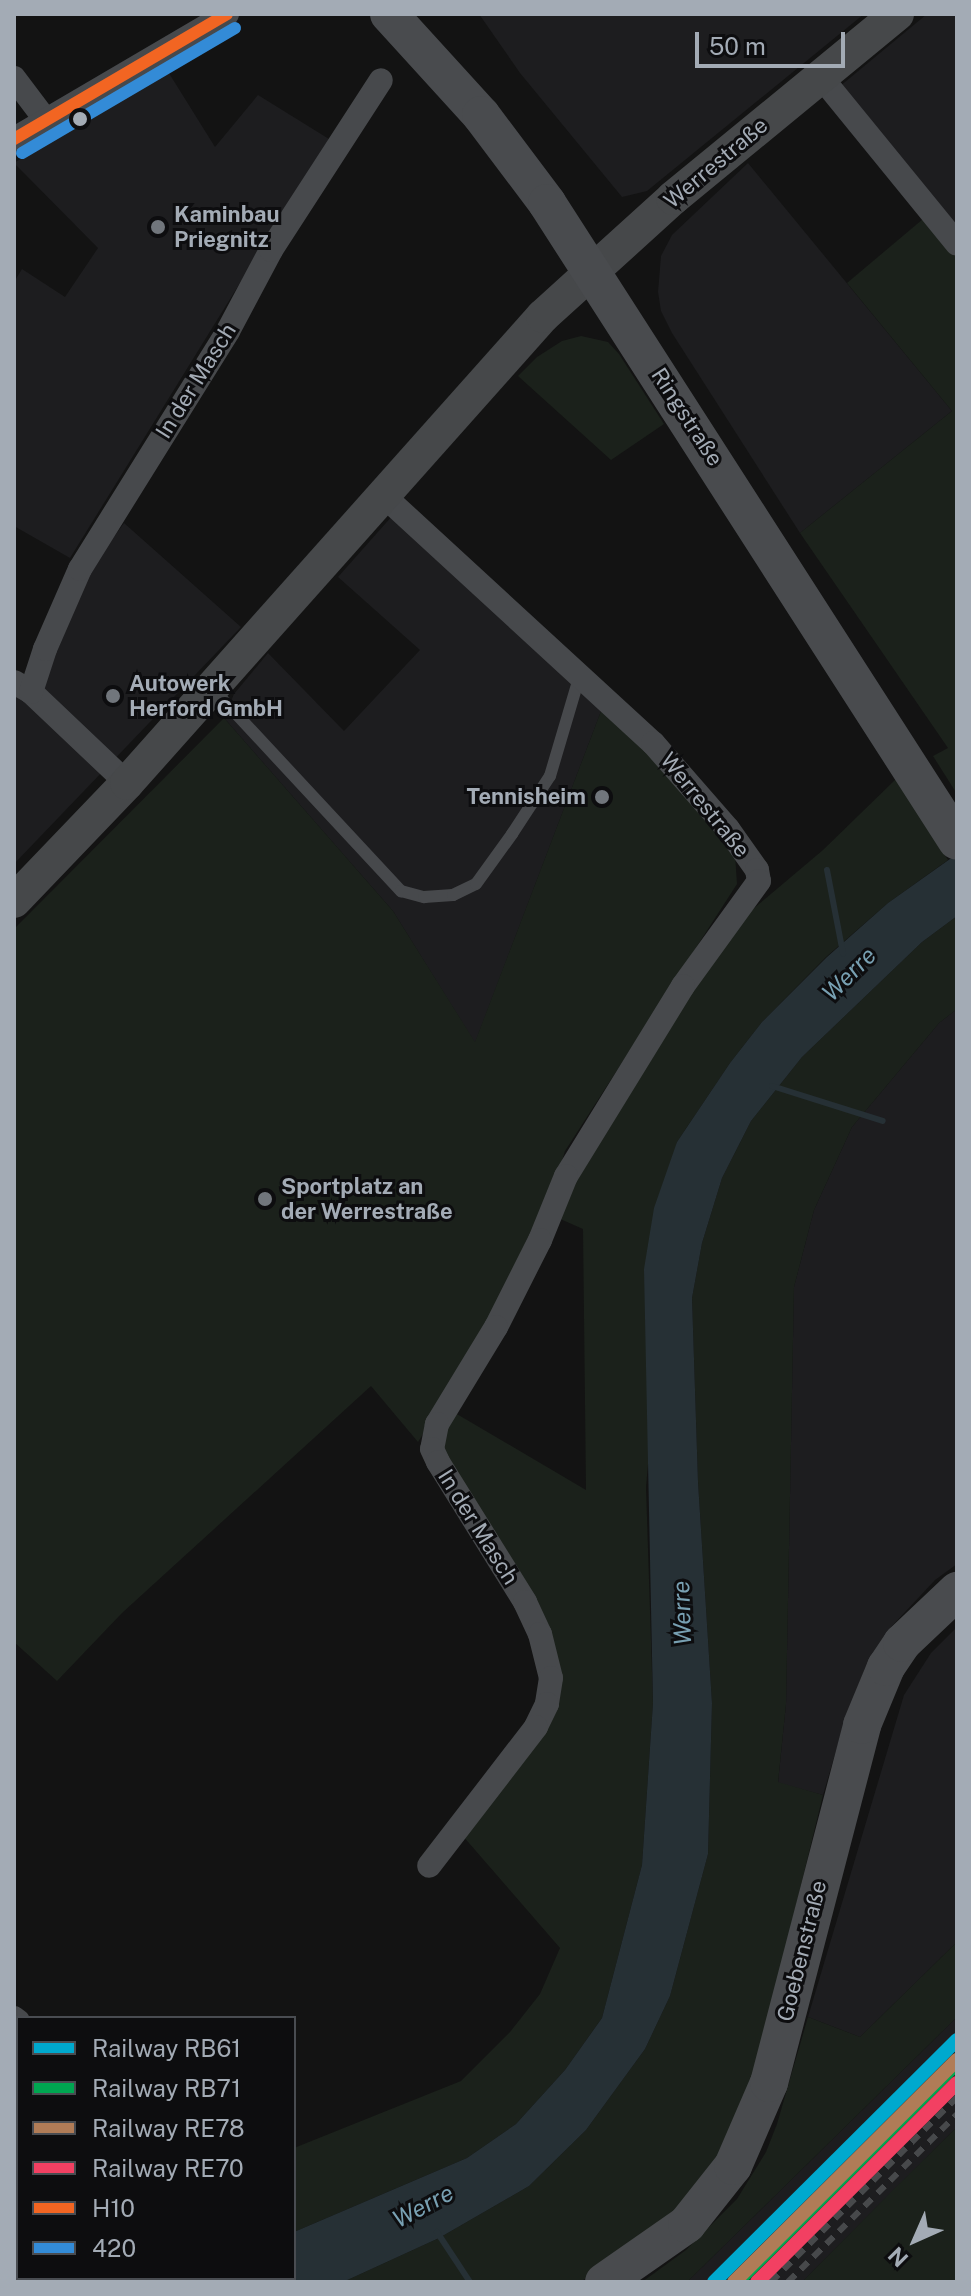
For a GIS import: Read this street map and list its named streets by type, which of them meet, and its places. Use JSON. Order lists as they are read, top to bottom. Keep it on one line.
{"streets":{"main road":["Werrestraße","Ringstraße","Goebenstraße"],"street":["In der Masch"]},"crossings":[["Werrestraße","In der Masch"],["Werrestraße","Ringstraße"]],"water":["Werre"],"places":["Kaminbau Priegnitz","Autowerk Herford GmbH","Tennisheim","Sportplatz an der Werrestraße"],"lines":["transit line H10","transit line 420","rail line RB61","rail line RE78","rail line RB71","rail line RE70"],"legend":["Railway RB61","Railway RB71","Railway RE78","Railway RE70","H10","420"],"scale_bar":"50 m","north":"bottom left"}
